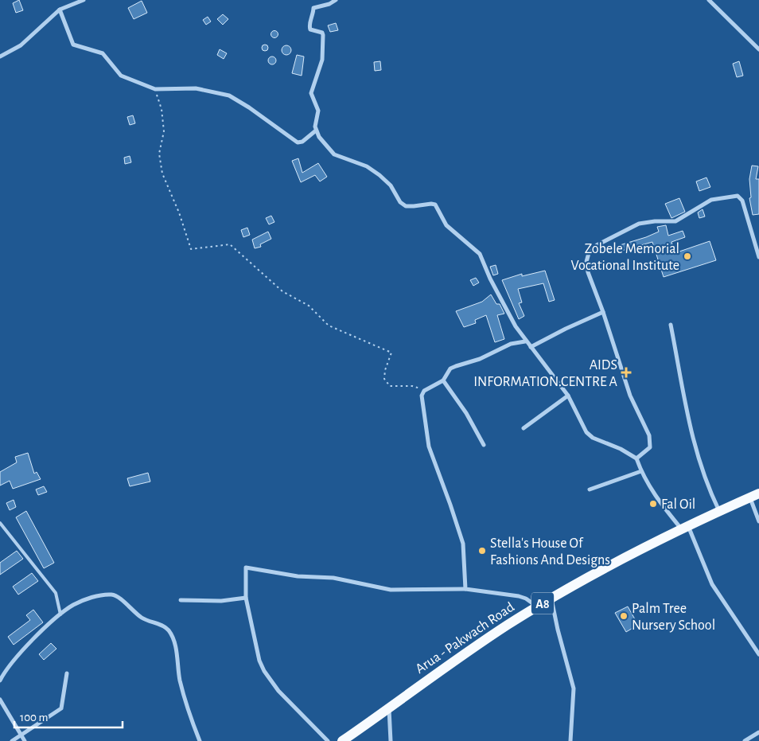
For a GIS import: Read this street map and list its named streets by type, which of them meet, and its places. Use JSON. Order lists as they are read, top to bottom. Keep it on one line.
{"streets":{"main road":["A8","Arua - Pakwach Road"]},"places":{"other":["Zobele Memorial Vocational Institute","Fal Oil","Stella's House Of Fashions And Designs","Palm Tree Nursery School"],"health":["AIDS INFORMATION.CENTRE A"]},"scale_bar":"100 m"}
